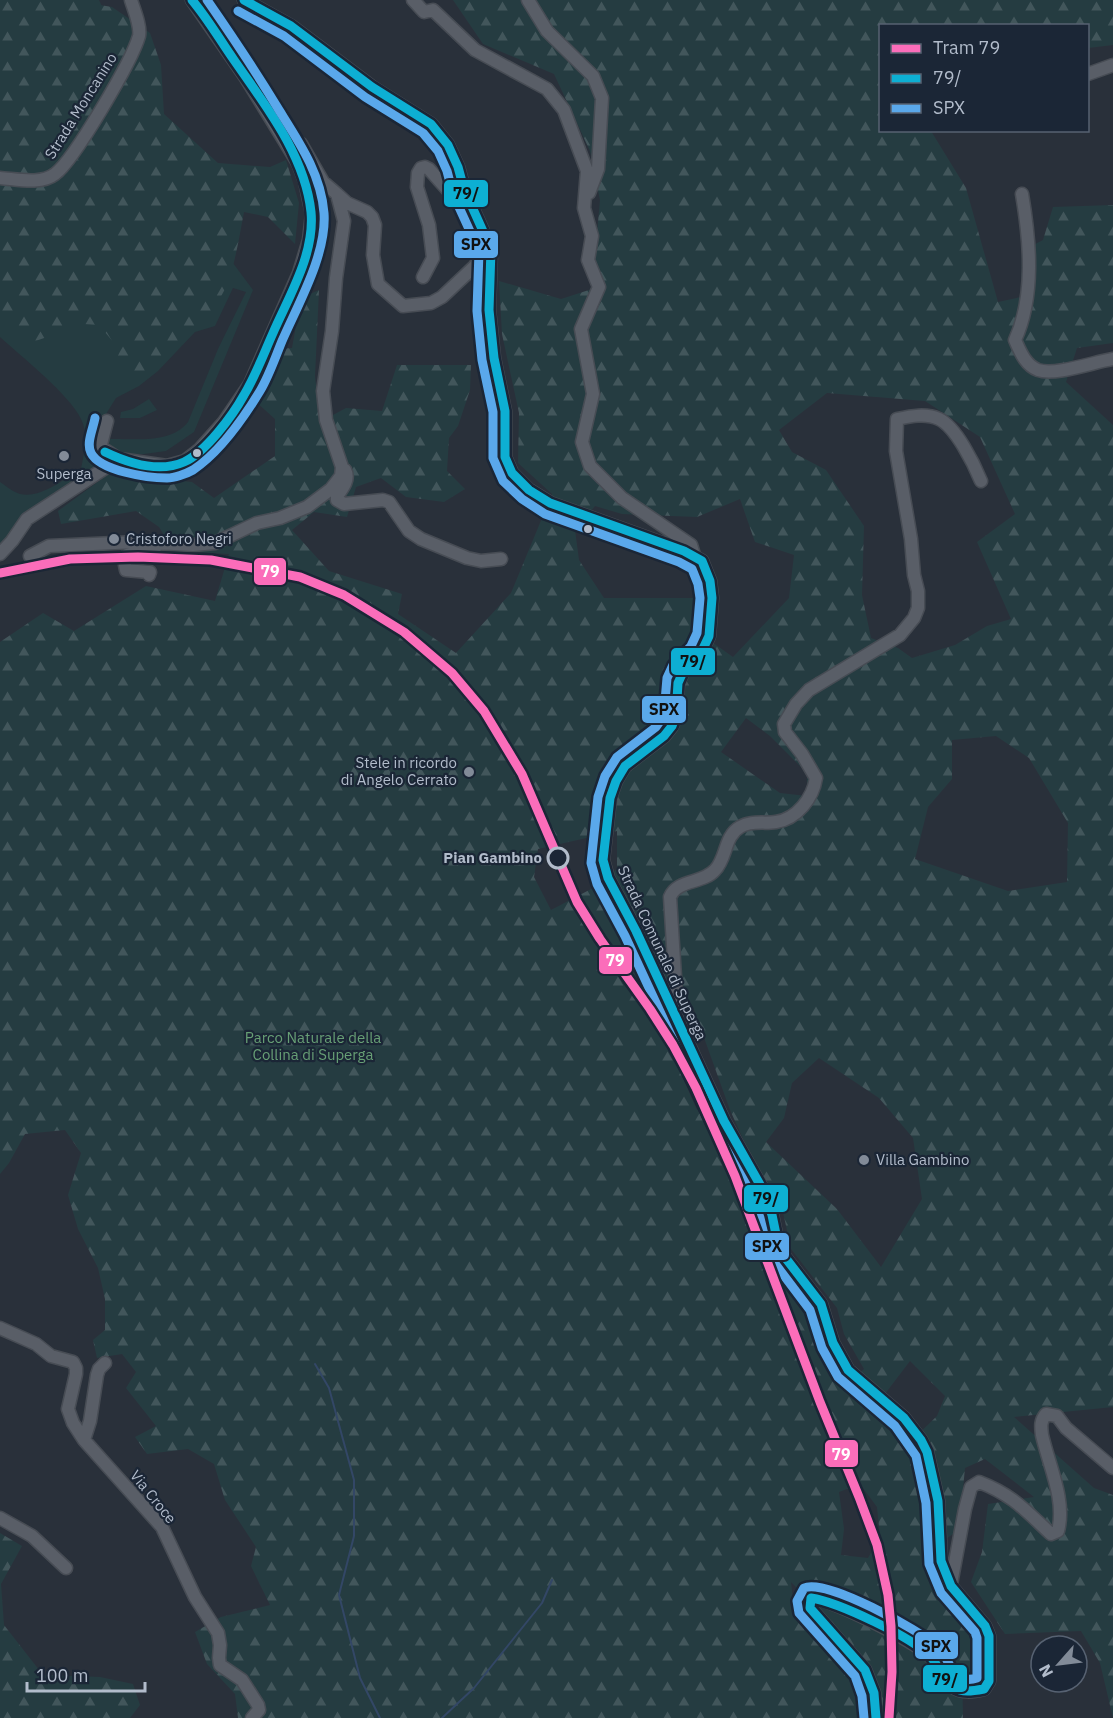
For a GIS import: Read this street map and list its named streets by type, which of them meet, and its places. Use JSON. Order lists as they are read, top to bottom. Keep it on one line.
{"streets":{"street":["Strada Moncanino","Strada Comunale di Superga","Via Croce"]},"parks":["Parco Naturale della Collina di Superga"],"places":["Superga","Cristoforo Negri","Stele in ricordo di Angelo Cerrato","Pian Gambino","Villa Gambino"],"lines":["transit line 79/","transit line SPX","tram line 79"],"legend":["Tram 79","79/","SPX"],"scale_bar":"100 m","north":"bottom left"}
